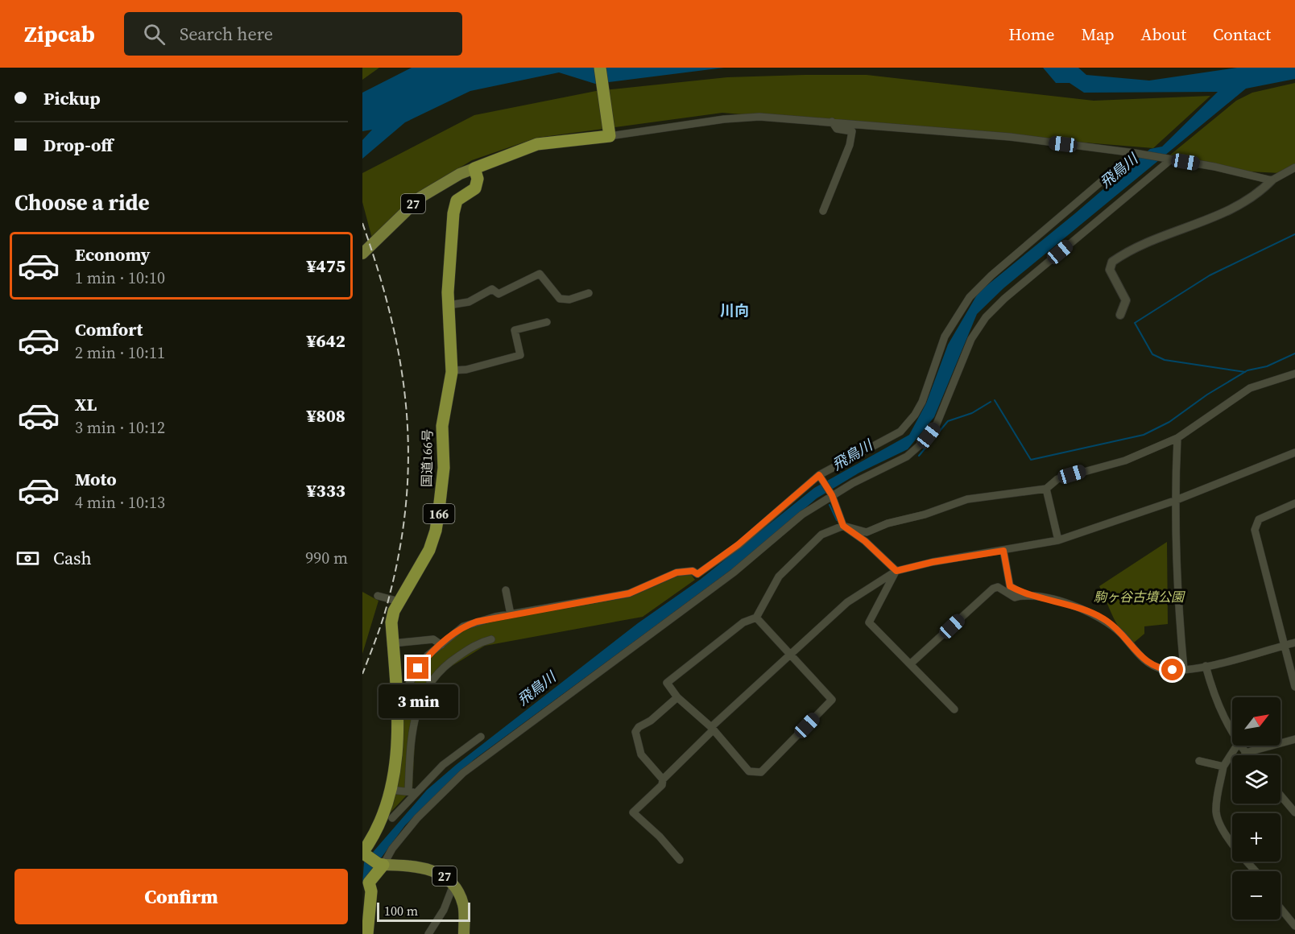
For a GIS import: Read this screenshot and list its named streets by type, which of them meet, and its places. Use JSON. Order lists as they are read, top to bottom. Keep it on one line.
{"streets":{"highway":["国道166号","166"],"main road":["27"]},"crossings":[["27","国道166号"]],"districts":["川向"],"water":["飛鳥川"],"parks":["駒ヶ谷古墳公園"],"scale_bar":"100 m","north":"top right","page":{"header":"Zipcab","search":"Search here","nav":["Home","Map","About","Contact"],"banner":["Pickup","Drop-off"],"heading":"Choose a ride","list":[{"name":"Economy","note":"1 min · 10:10","value":"¥475"},{"name":"Comfort","note":"2 min · 10:11","value":"¥642"},{"name":"XL","note":"3 min · 10:12","value":"¥808"},{"name":"Moto","note":"4 min · 10:13","value":"¥333"}],"pay":["Cash","990 m"],"bubble":"3 min","map_buttons":["+","−"],"buttons":"Confirm","scale":"100 m"}}
